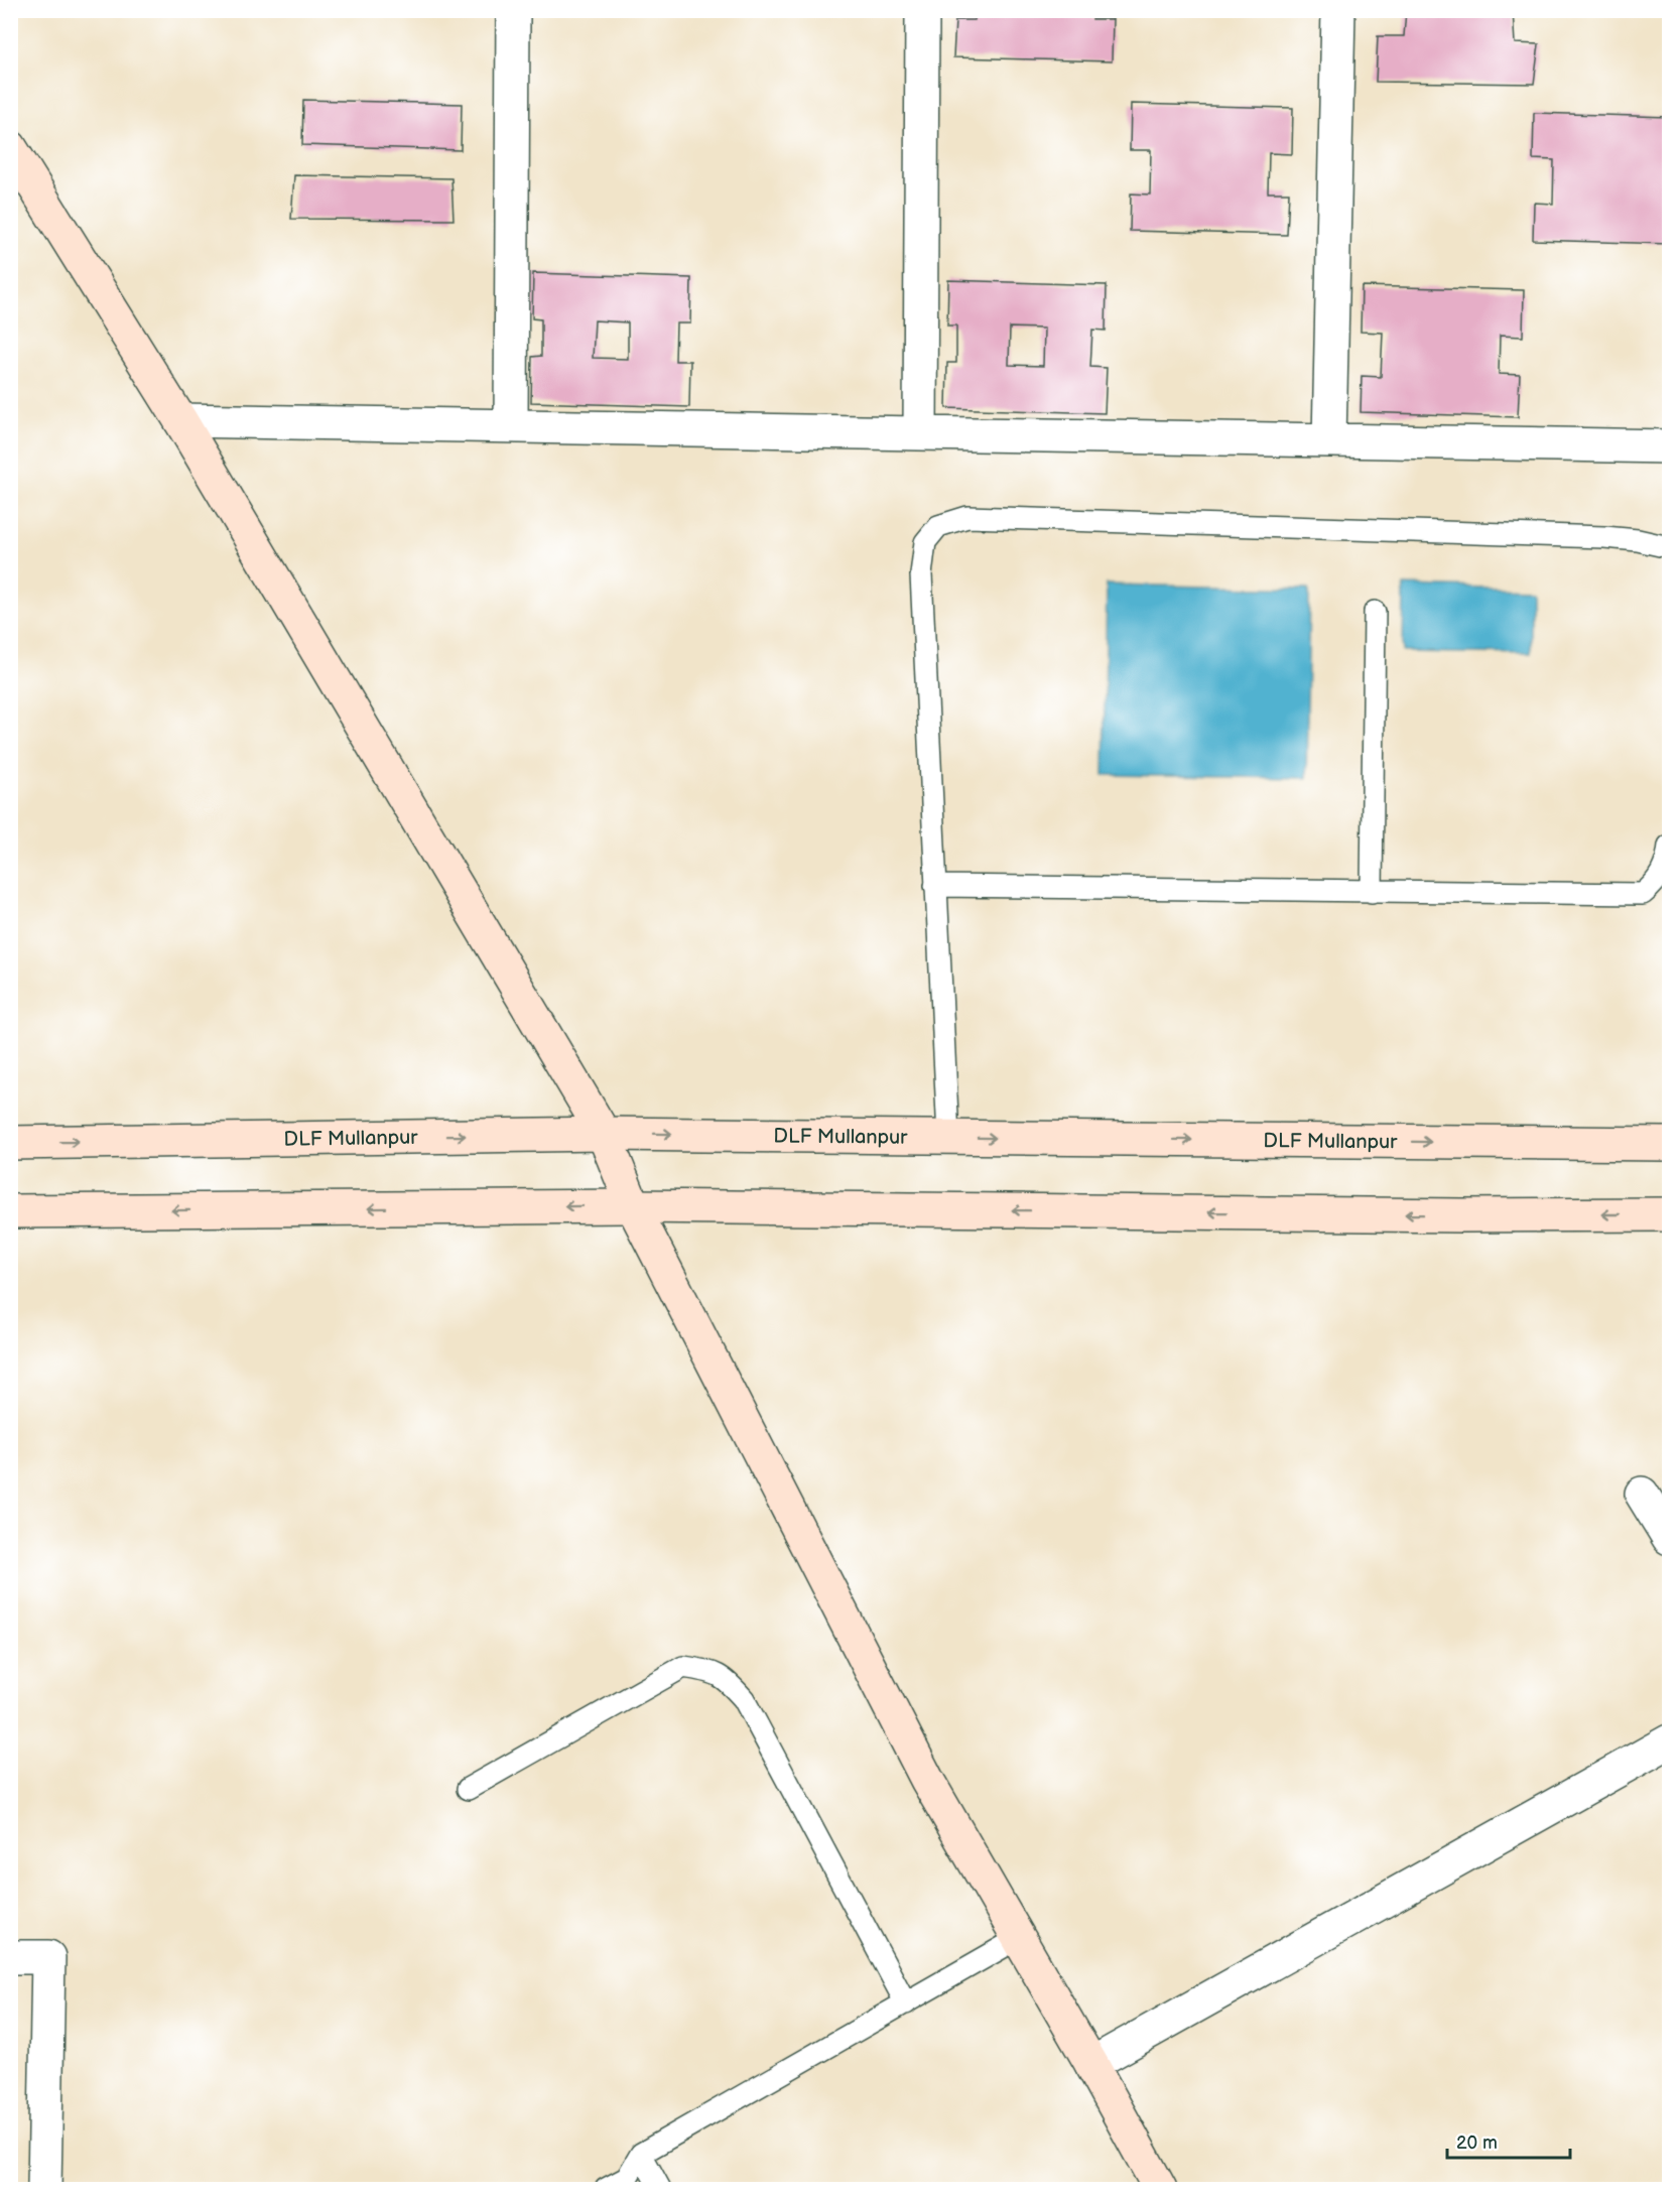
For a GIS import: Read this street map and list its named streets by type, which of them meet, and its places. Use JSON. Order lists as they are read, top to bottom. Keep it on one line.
{"streets":{"main road":["DLF Mullanpur"]},"scale_bar":"20 m"}
